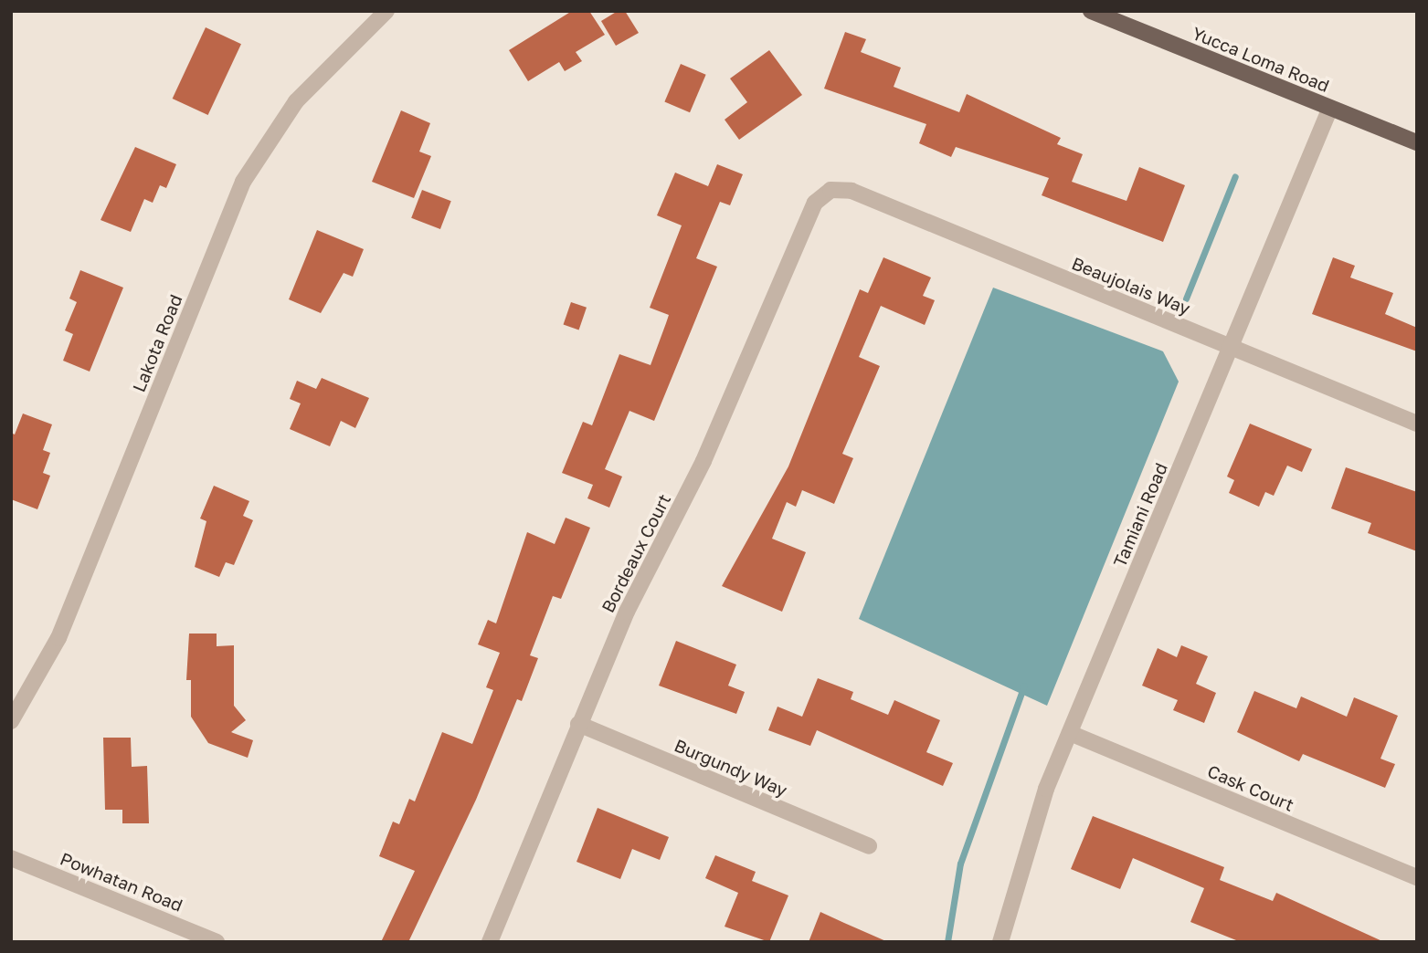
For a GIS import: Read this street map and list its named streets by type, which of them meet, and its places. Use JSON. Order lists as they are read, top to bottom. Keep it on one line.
{"streets":{"main road":["Yucca Loma Road"],"street":["Beaujolais Way","Lakota Road","Tamiani Road","Bordeaux Court","Burgundy Way","Cask Court","Powhatan Road"]},"crossings":[["Yucca Loma Road","Tamiani Road"],["Beaujolais Way","Tamiani Road"],["Beaujolais Way","Bordeaux Court"],["Tamiani Road","Cask Court"],["Bordeaux Court","Burgundy Way"]]}
